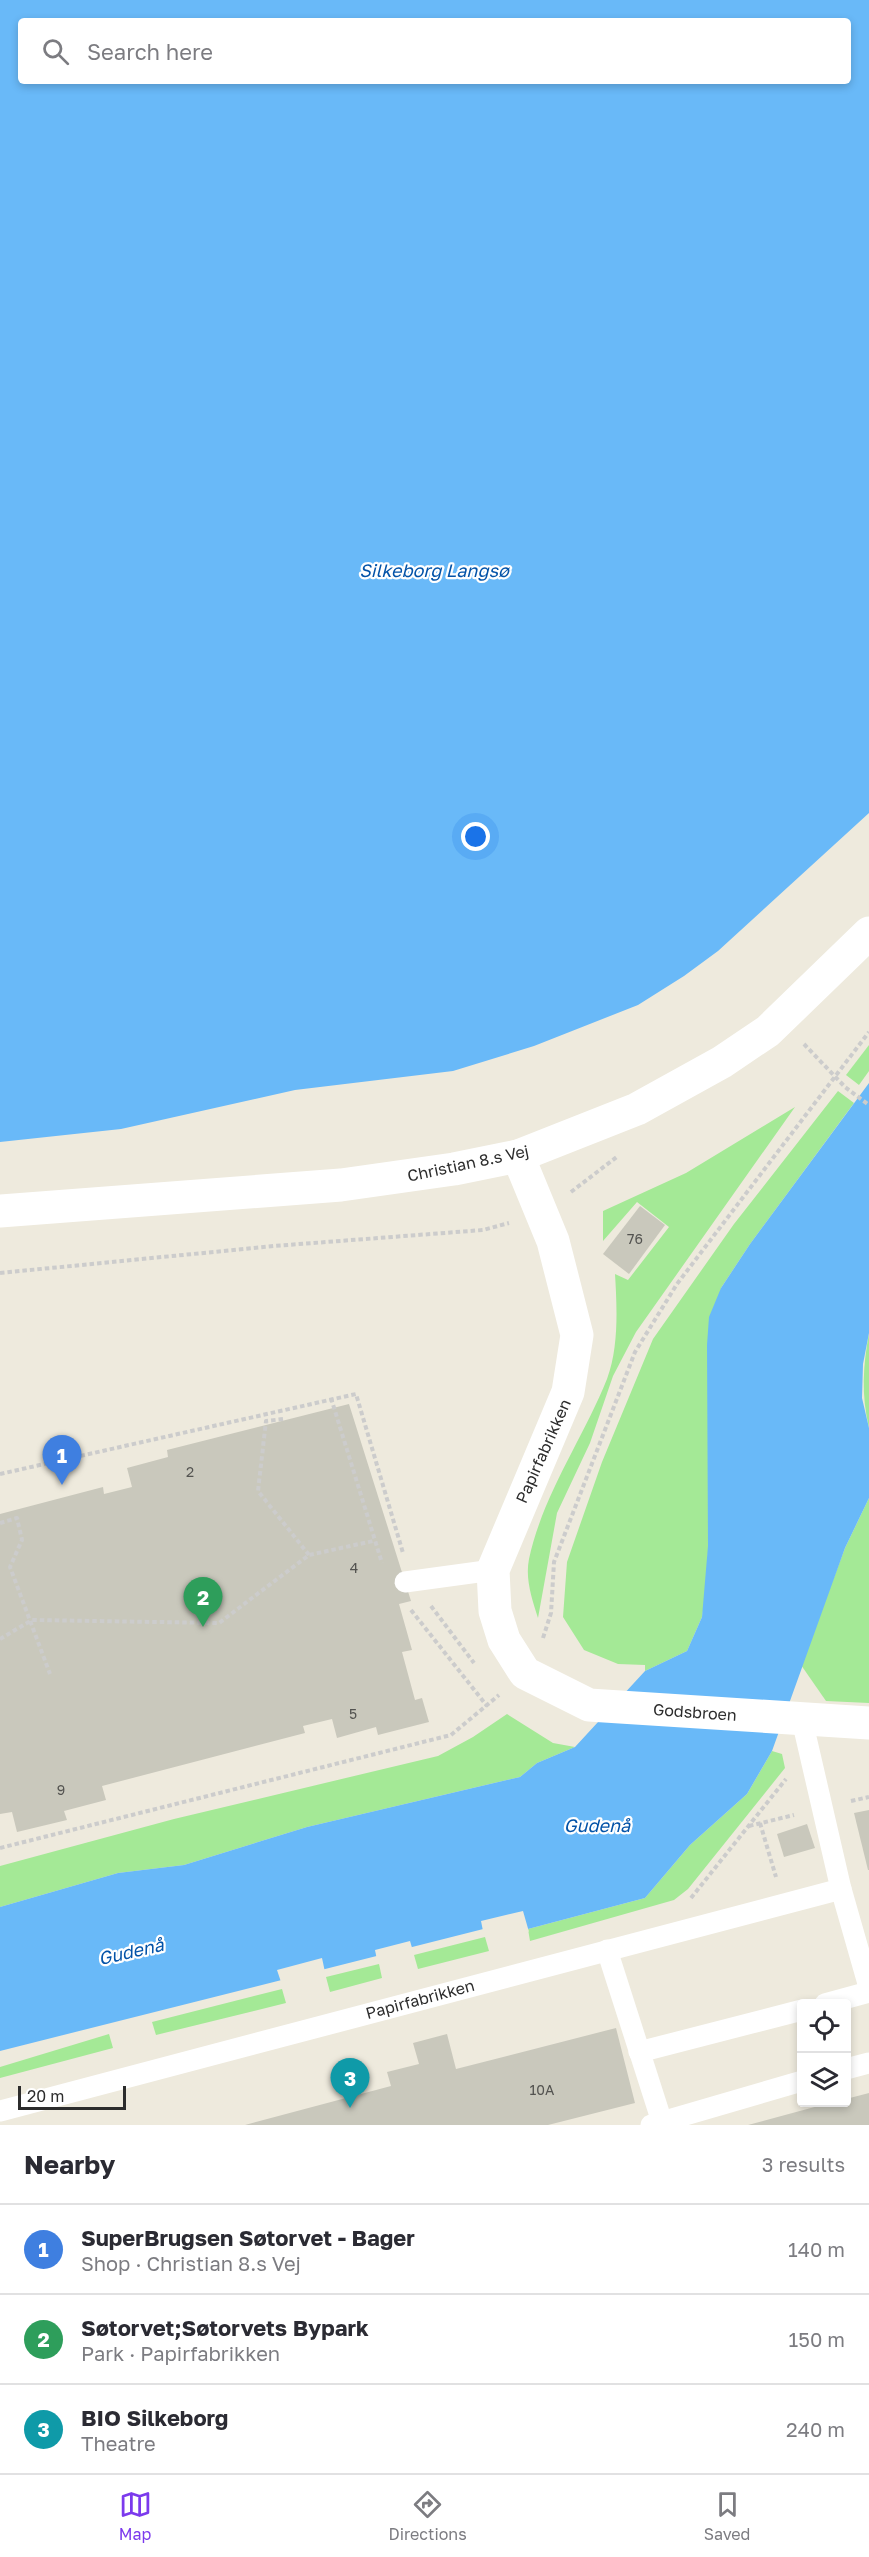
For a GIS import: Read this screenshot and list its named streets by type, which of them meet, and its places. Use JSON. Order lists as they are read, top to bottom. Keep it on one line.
{"streets":{"street":["Christian 8.s Vej","Papirfabrikken","Godsbroen"]},"crossings":[["Christian 8.s Vej","Papirfabrikken"],["Papirfabrikken","Godsbroen"]],"water":["Silkeborg Langsø","Gudenå"],"house_numbers":["76","2","4","5","9","10A"],"scale_bar":"20 m","page":{"search":"Search here","pins":["1","2","3"],"scale":"20 m","heading":["Nearby","3 results"],"list":[{"mark":"1","name":"SuperBrugsen Søtorvet - Bager","note":"Shop · Christian 8.s Vej","value":"140 m"},{"mark":"2","name":"Søtorvet;Søtorvets Bypark","note":"Park · Papirfabrikken","value":"150 m"},{"mark":"3","name":"BIO Silkeborg","note":"Theatre","value":"240 m"}],"nav":["Map","Directions","Saved"]}}
